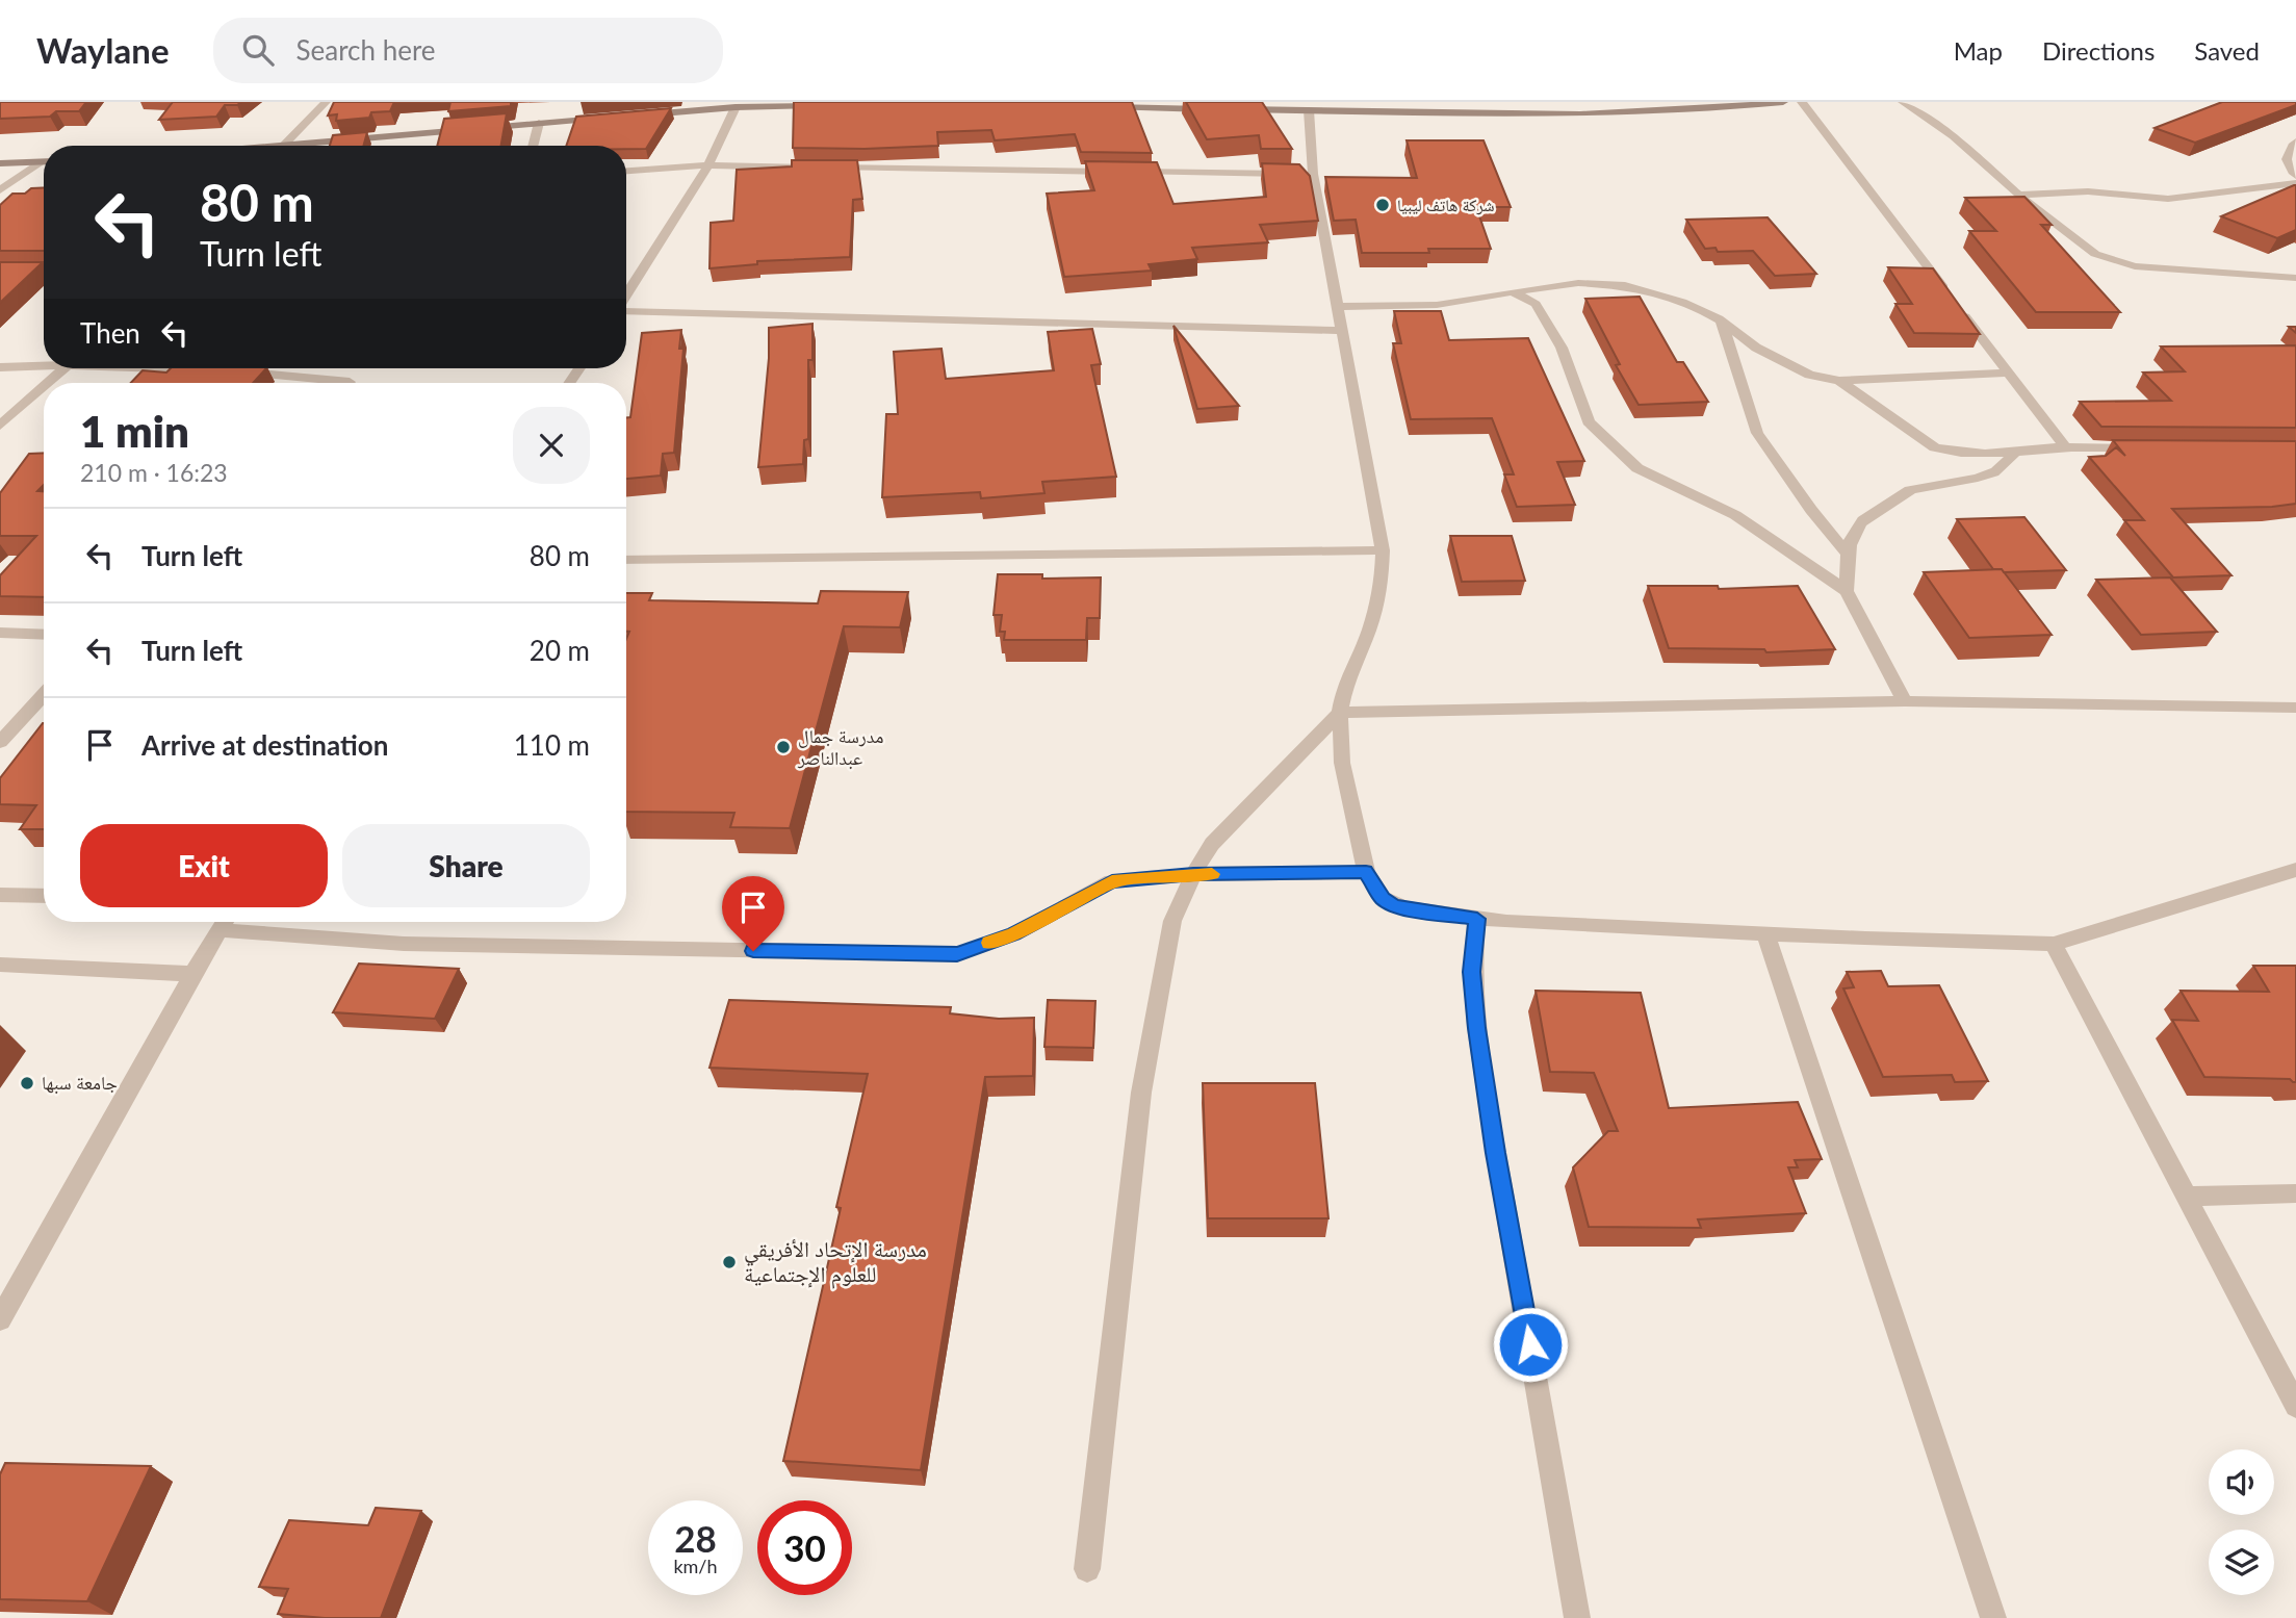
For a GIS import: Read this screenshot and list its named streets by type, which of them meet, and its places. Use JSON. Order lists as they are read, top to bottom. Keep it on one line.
{"places":["شركة هاتف ليبيا","مدرسة جمال عبدالناصر","جامعة سبها","مدرسة الإتحاد الأفريقي للعلوم الإجتماعية"],"page":{"header":"Waylane","search":"Search here","nav":["Map","Directions","Saved"],"turn":["80 m","Turn left"],"then":"Then","heading":["1 min","210 m · 16:23"],"list":[{"name":"Turn left","value":"80 m"},{"name":"Turn left","value":"20 m"},{"name":"Arrive at destination","value":"110 m"}],"buttons":["Exit","Share"],"speed":"28 km/h","limit":"30"}}
